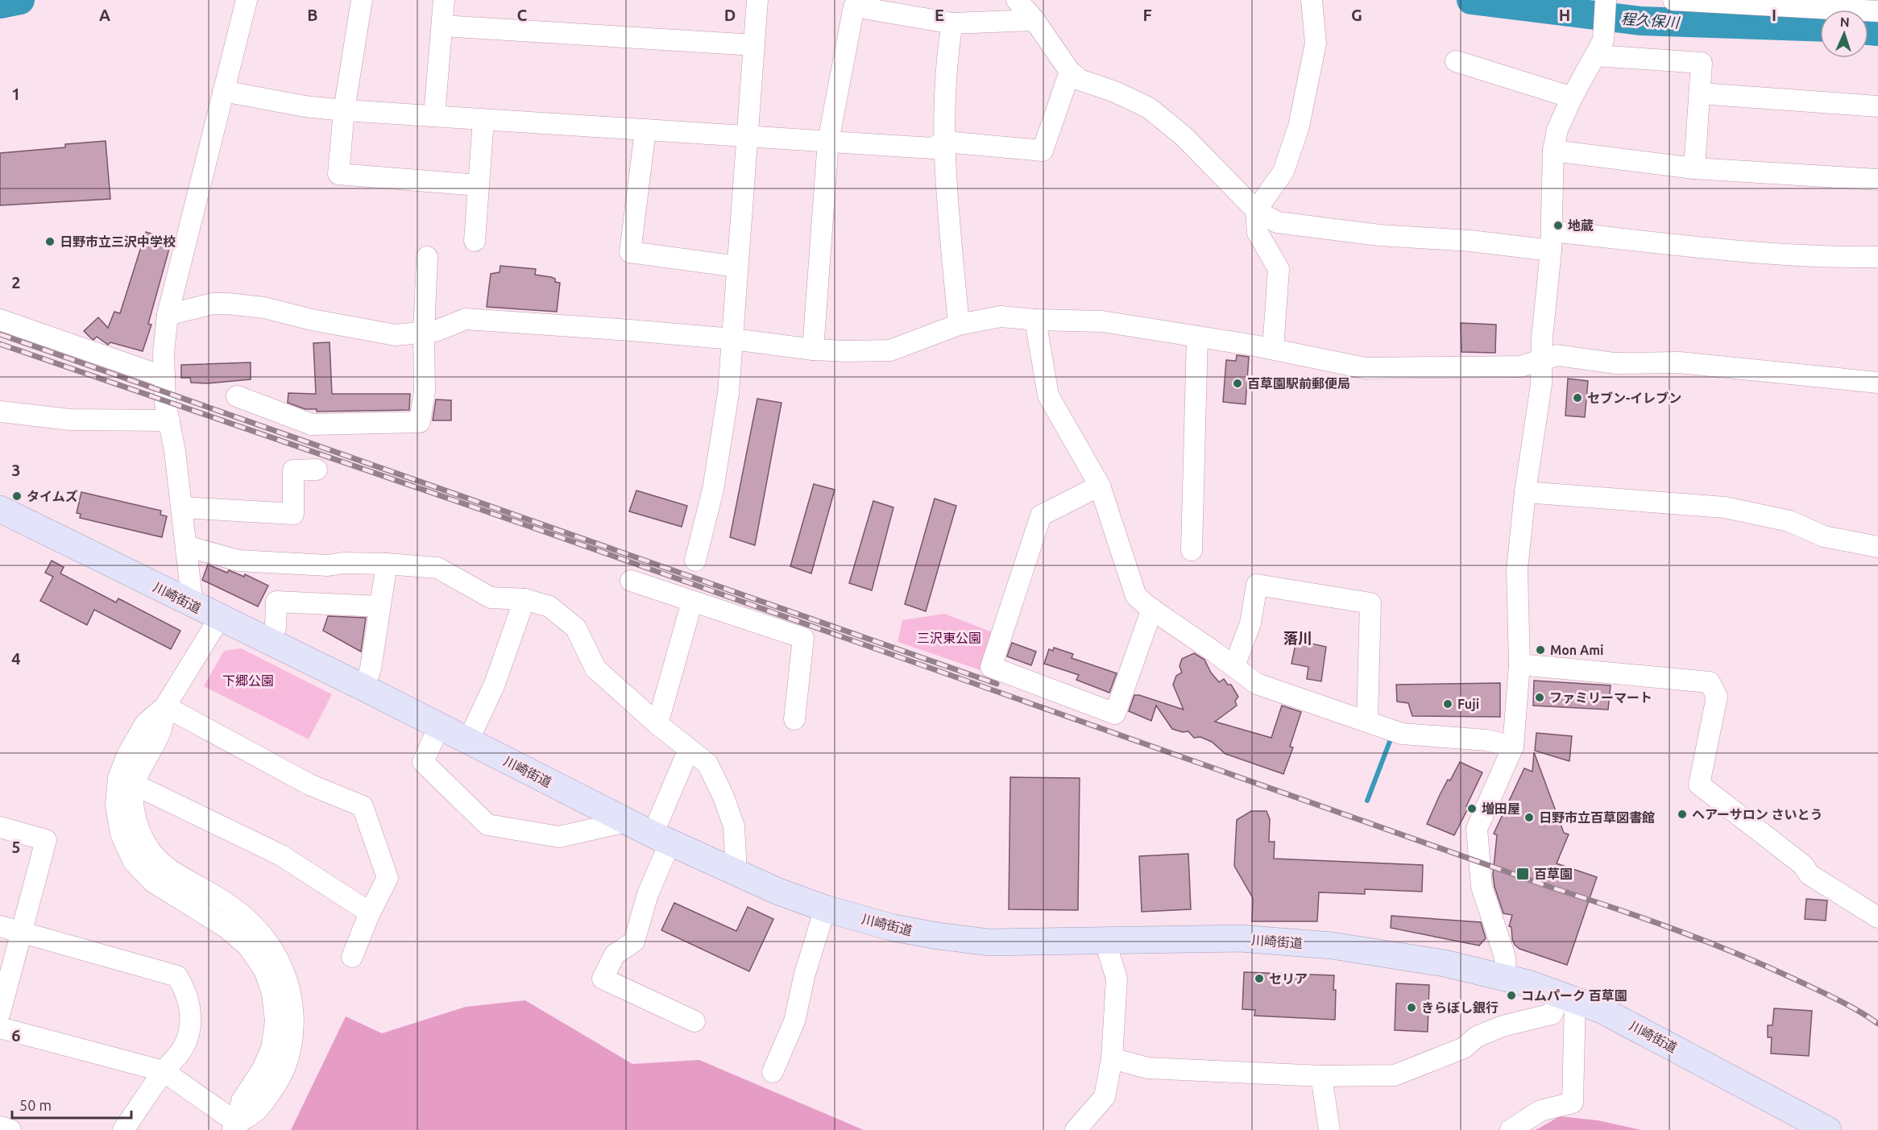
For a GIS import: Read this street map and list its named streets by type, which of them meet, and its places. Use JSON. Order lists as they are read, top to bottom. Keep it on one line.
{"streets":{"main road":["川崎街道"]},"districts":["落川"],"water":["程久保川"],"parks":["三沢東公園","下郷公園"],"places":{"other":["地蔵","日野市立三沢中学校","百草園駅前郵便局","セブン-イレブン","タイムズ","Mon Ami","ファミリーマート","Fuji","増田屋","ヘアーサロン さいとう","日野市立百草図書館","セリア","コムパーク 百草園","きらぼし銀行"],"transit":["百草園"]},"scale_bar":"50 m","north":"top","grid":{"columns":["A","B","C","D","E","F","G","H","I"],"rows":["1","2","3","4","5","6"]}}
